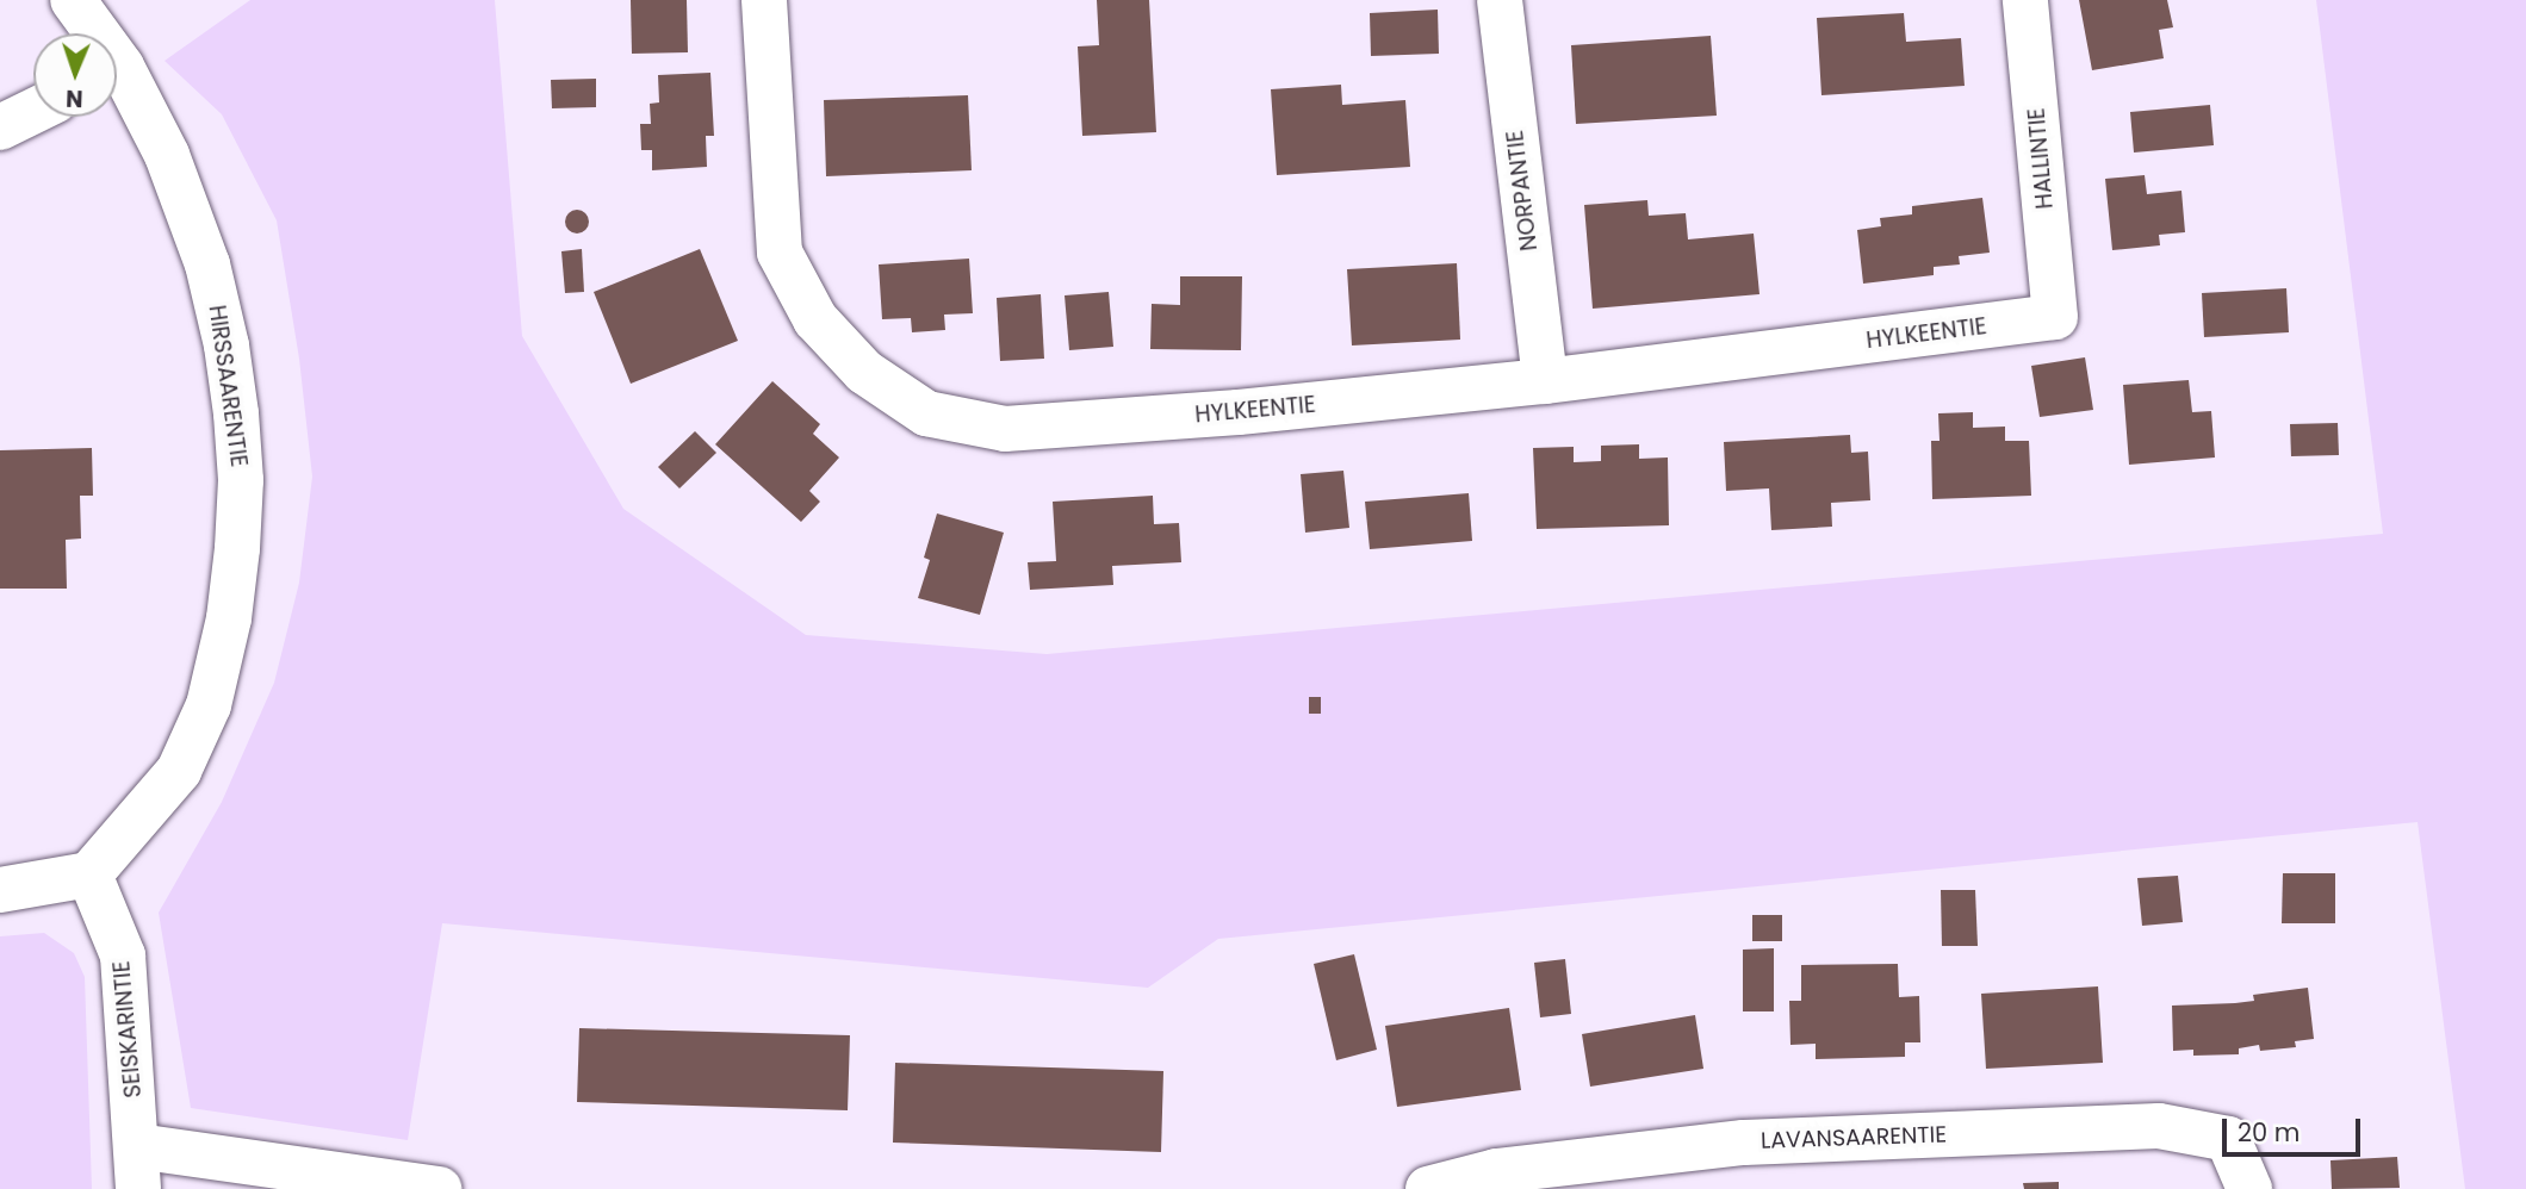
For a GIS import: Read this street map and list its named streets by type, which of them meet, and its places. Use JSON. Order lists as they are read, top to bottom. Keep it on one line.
{"streets":{"street":["HALLINTIE","NORPANTIE","HYLKEENTIE","HIRSSAARENTIE","SEISKARINTIE","LAVANSAARENTIE"]},"crossings":[["HALLINTIE","HYLKEENTIE"],["NORPANTIE","HYLKEENTIE"],["HIRSSAARENTIE","SEISKARINTIE"]],"scale_bar":"20 m","north":"bottom"}
